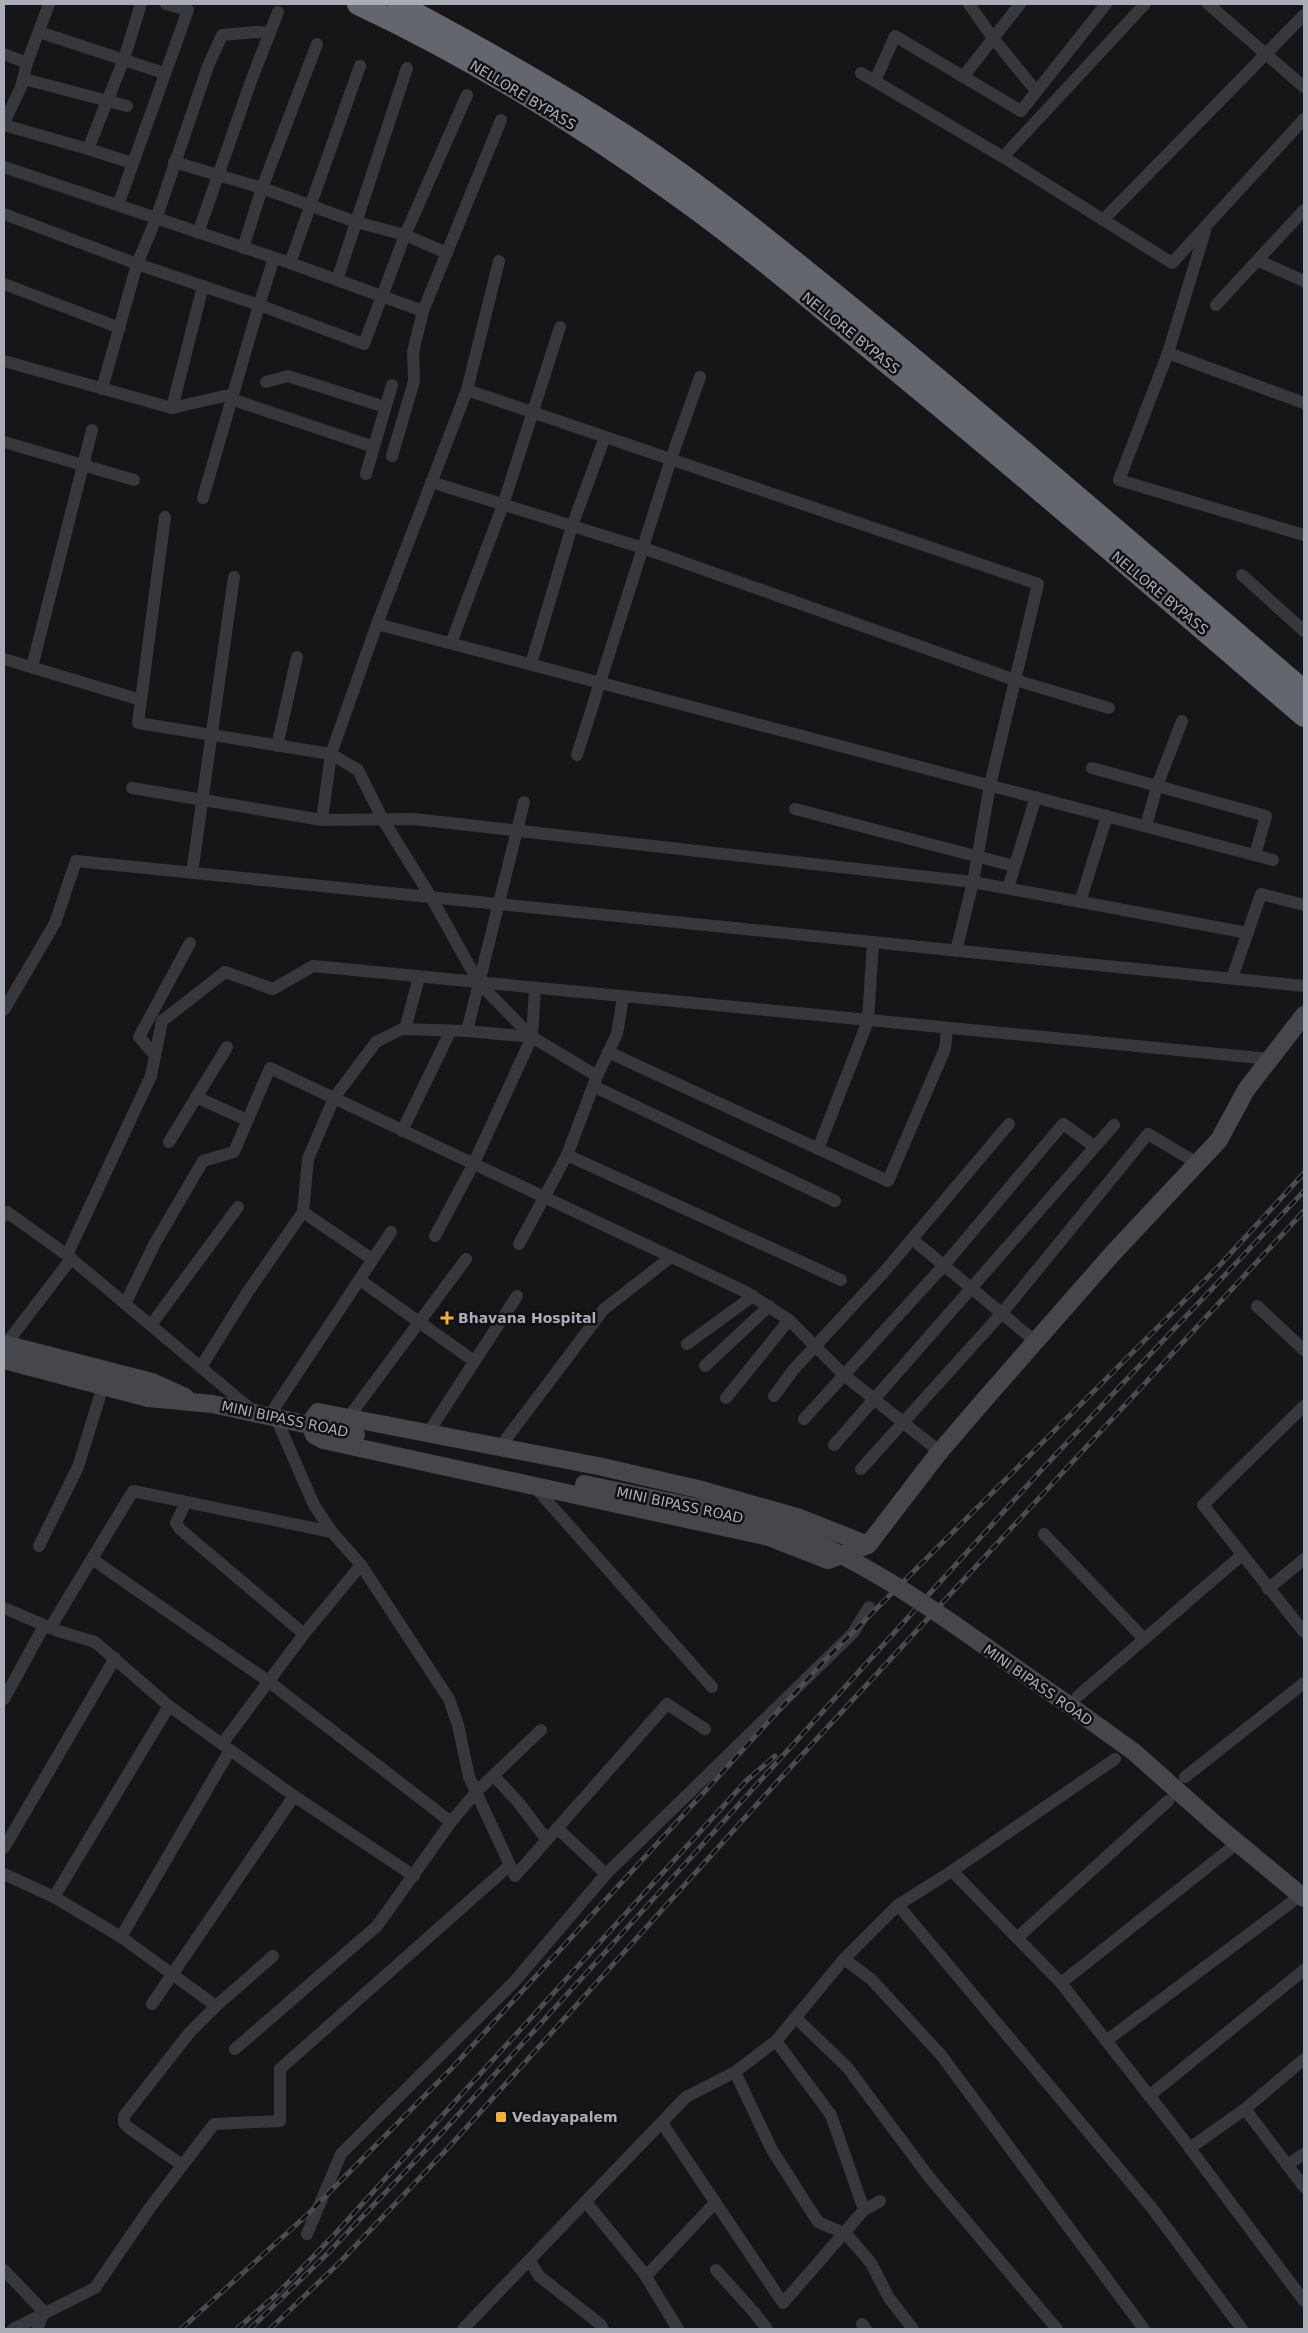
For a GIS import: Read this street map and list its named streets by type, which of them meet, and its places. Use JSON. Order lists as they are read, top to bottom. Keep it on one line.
{"streets":{"highway":["NELLORE BYPASS"],"street":["MINI BIPASS ROAD"]},"places":{"health":["Bhavana Hospital"],"transit":["Vedayapalem"]}}
